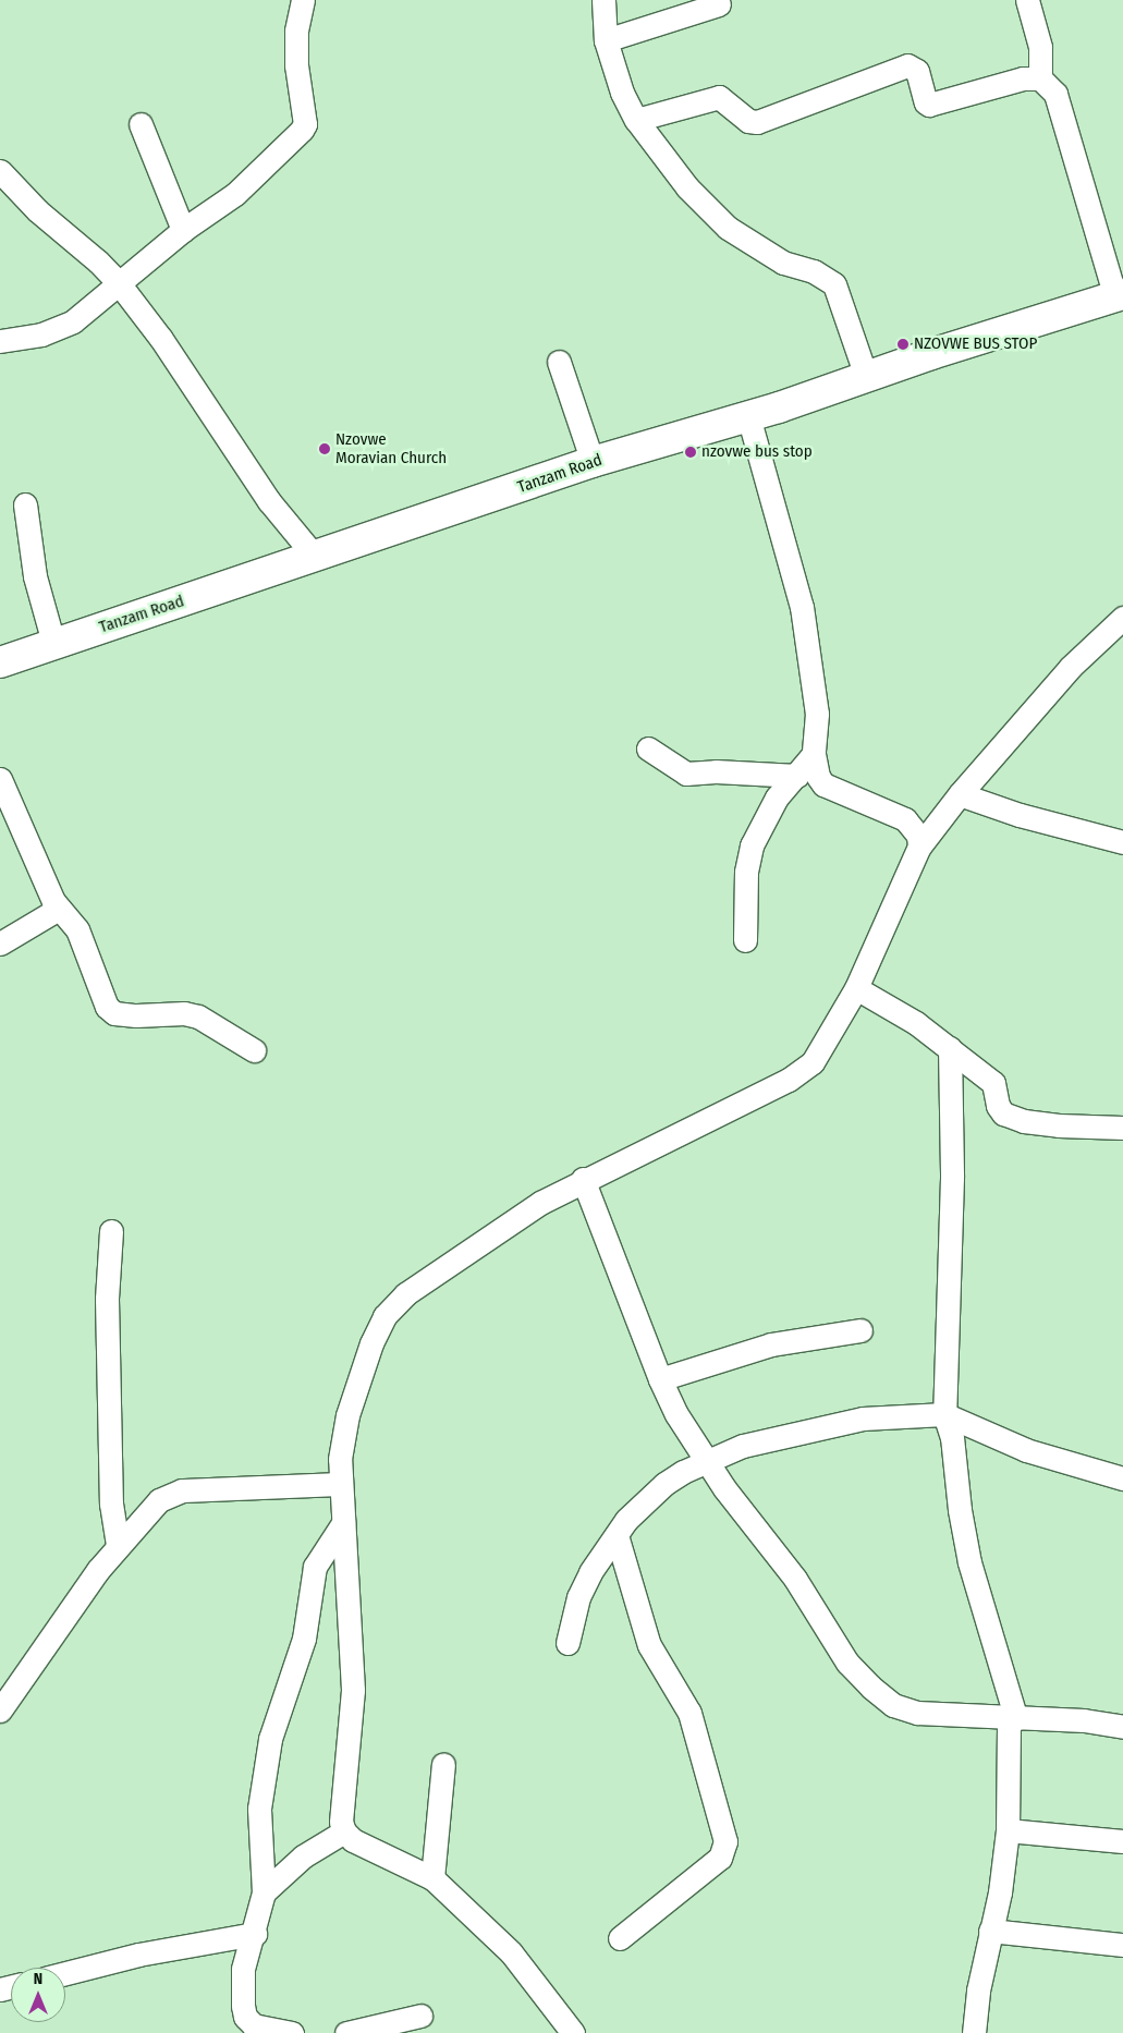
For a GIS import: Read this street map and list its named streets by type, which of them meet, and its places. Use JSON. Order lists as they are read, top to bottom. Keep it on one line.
{"streets":{"highway":["Tanzam Road"]},"places":["NZOVWE BUS STOP","Nzovwe Moravian Church","nzovwe bus stop"],"north":"top"}
